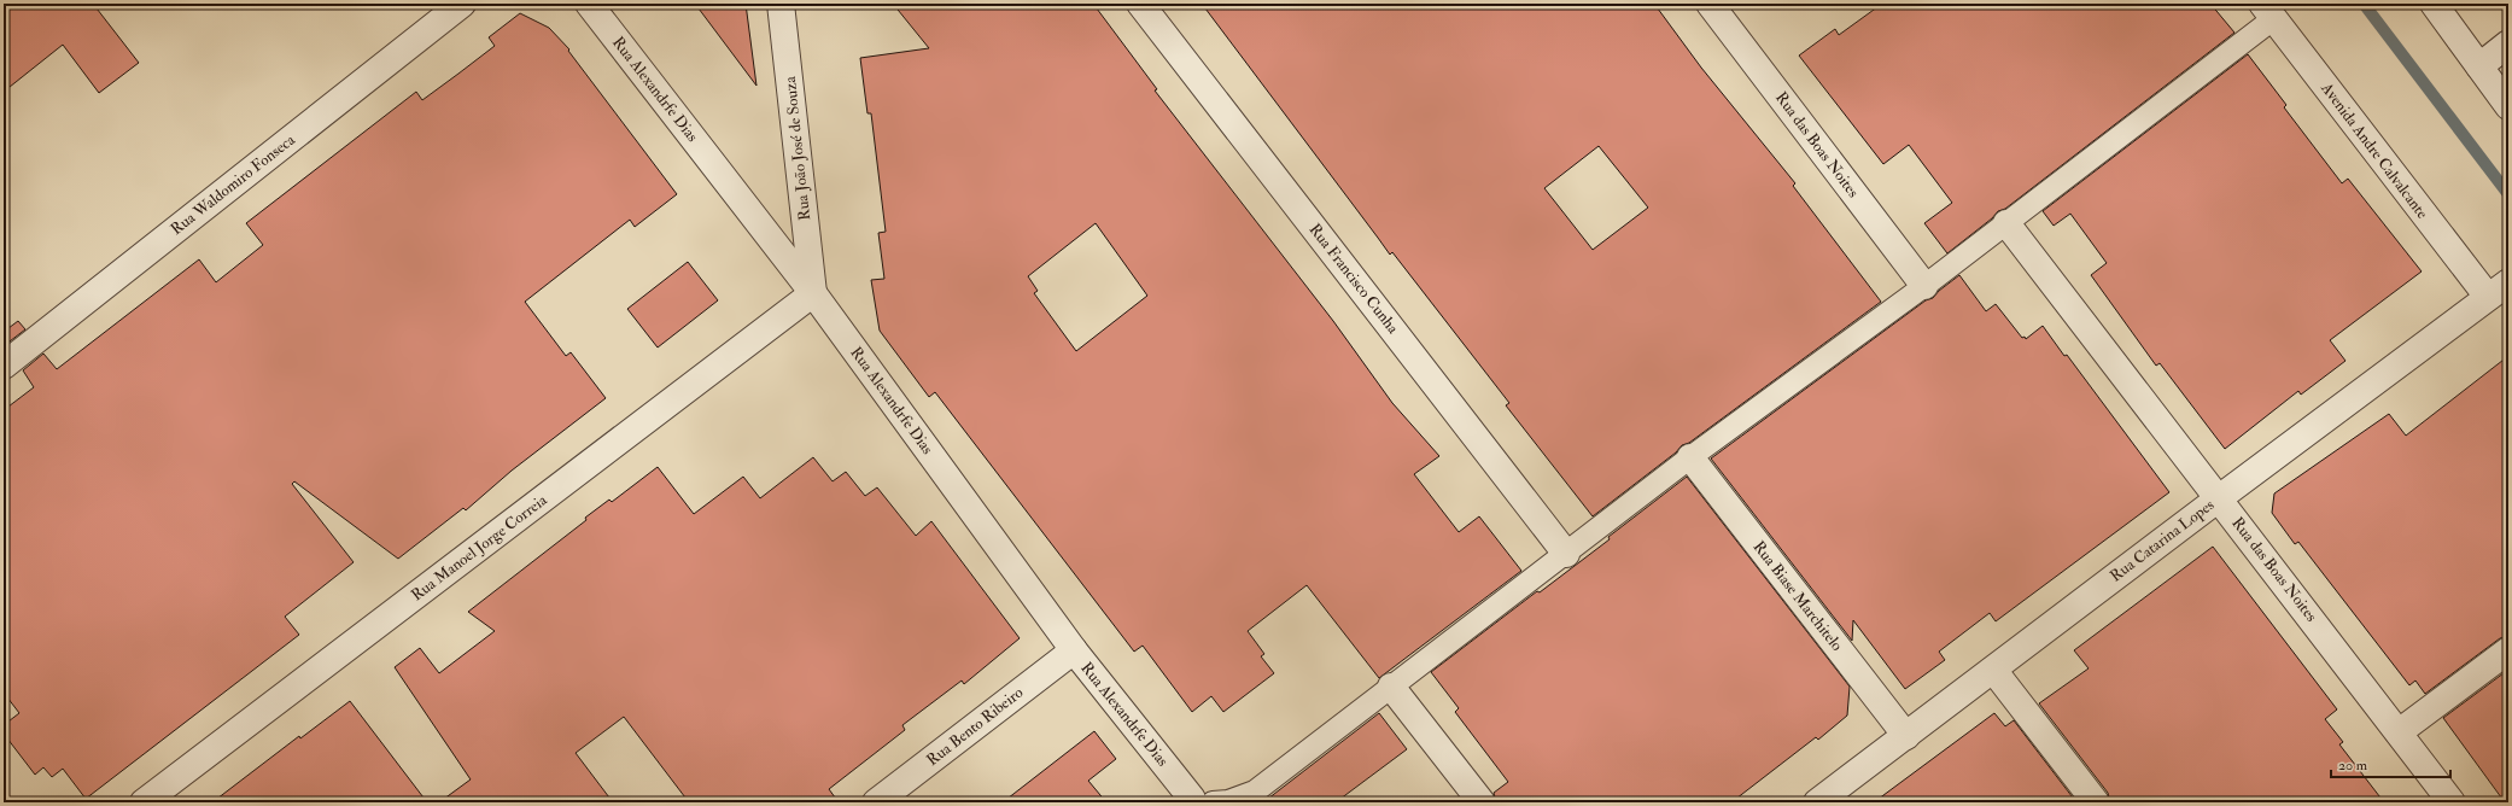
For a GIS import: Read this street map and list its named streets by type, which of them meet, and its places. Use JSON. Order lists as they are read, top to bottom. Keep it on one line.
{"streets":{"street":["Rua Alexandrfe Dias","Rua das Boas Noites","Rua João José de Souza","Avenida Andre Calvalcante","Rua Waldomiro Fonseca","Rua Francisco Cunha","Rua Catarina Lopes","Rua Manoel Jorge Correia","Rua Biase Marchitelo","Rua Bento Ribeiro"]},"crossings":[["Rua Alexandrfe Dias","Rua João José de Souza"],["Rua Alexandrfe Dias","Rua Manoel Jorge Correia"],["Rua Alexandrfe Dias","Rua Bento Ribeiro"],["Rua das Boas Noites","Rua Catarina Lopes"],["Rua João José de Souza","Rua Manoel Jorge Correia"],["Avenida Andre Calvalcante","Rua Catarina Lopes"],["Rua Catarina Lopes","Rua Biase Marchitelo"]],"scale_bar":"20 m"}
